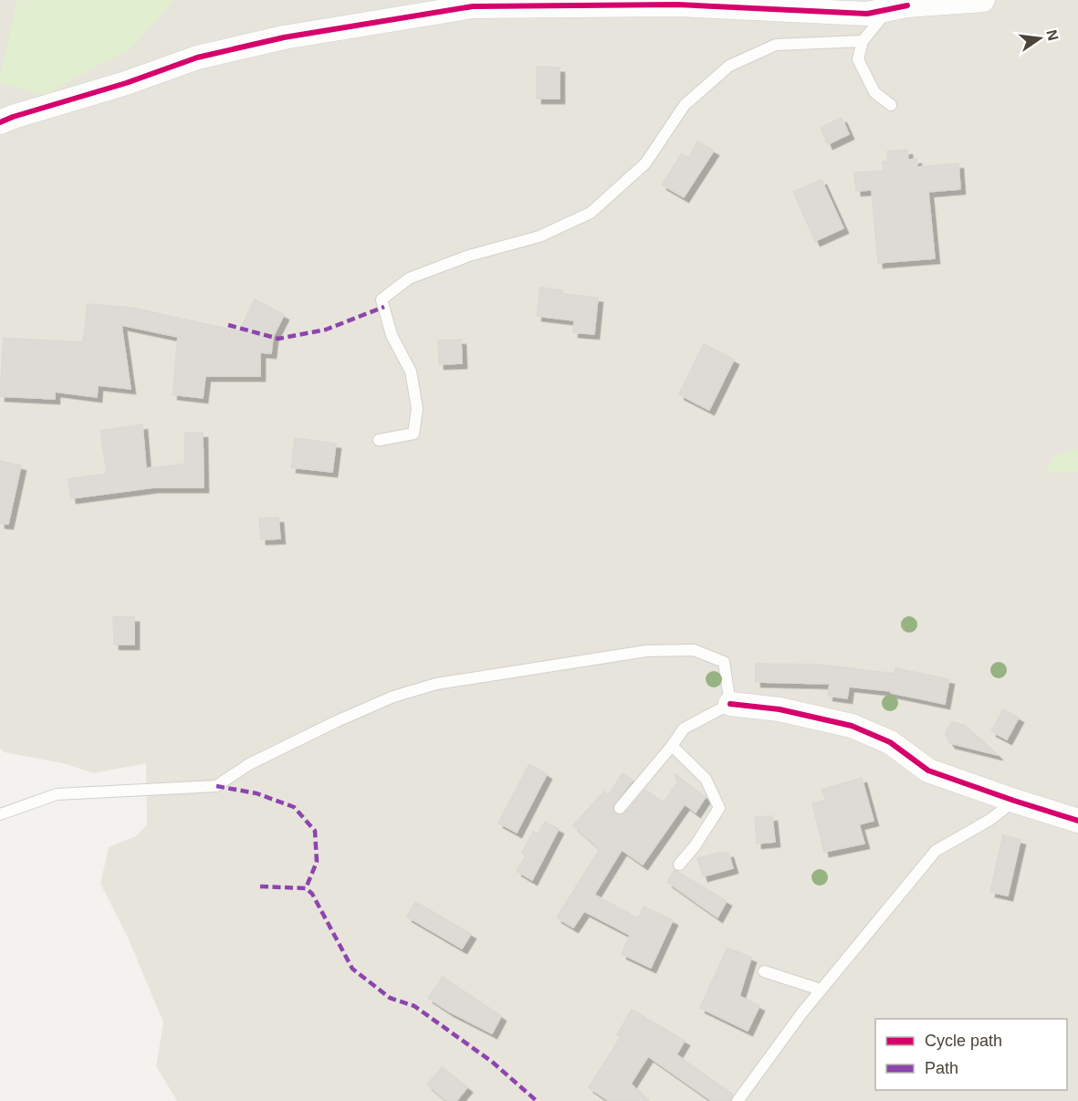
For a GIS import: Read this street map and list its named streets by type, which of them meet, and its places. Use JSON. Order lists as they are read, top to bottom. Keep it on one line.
{"legend":["Cycle path","Path"],"north":"right"}
